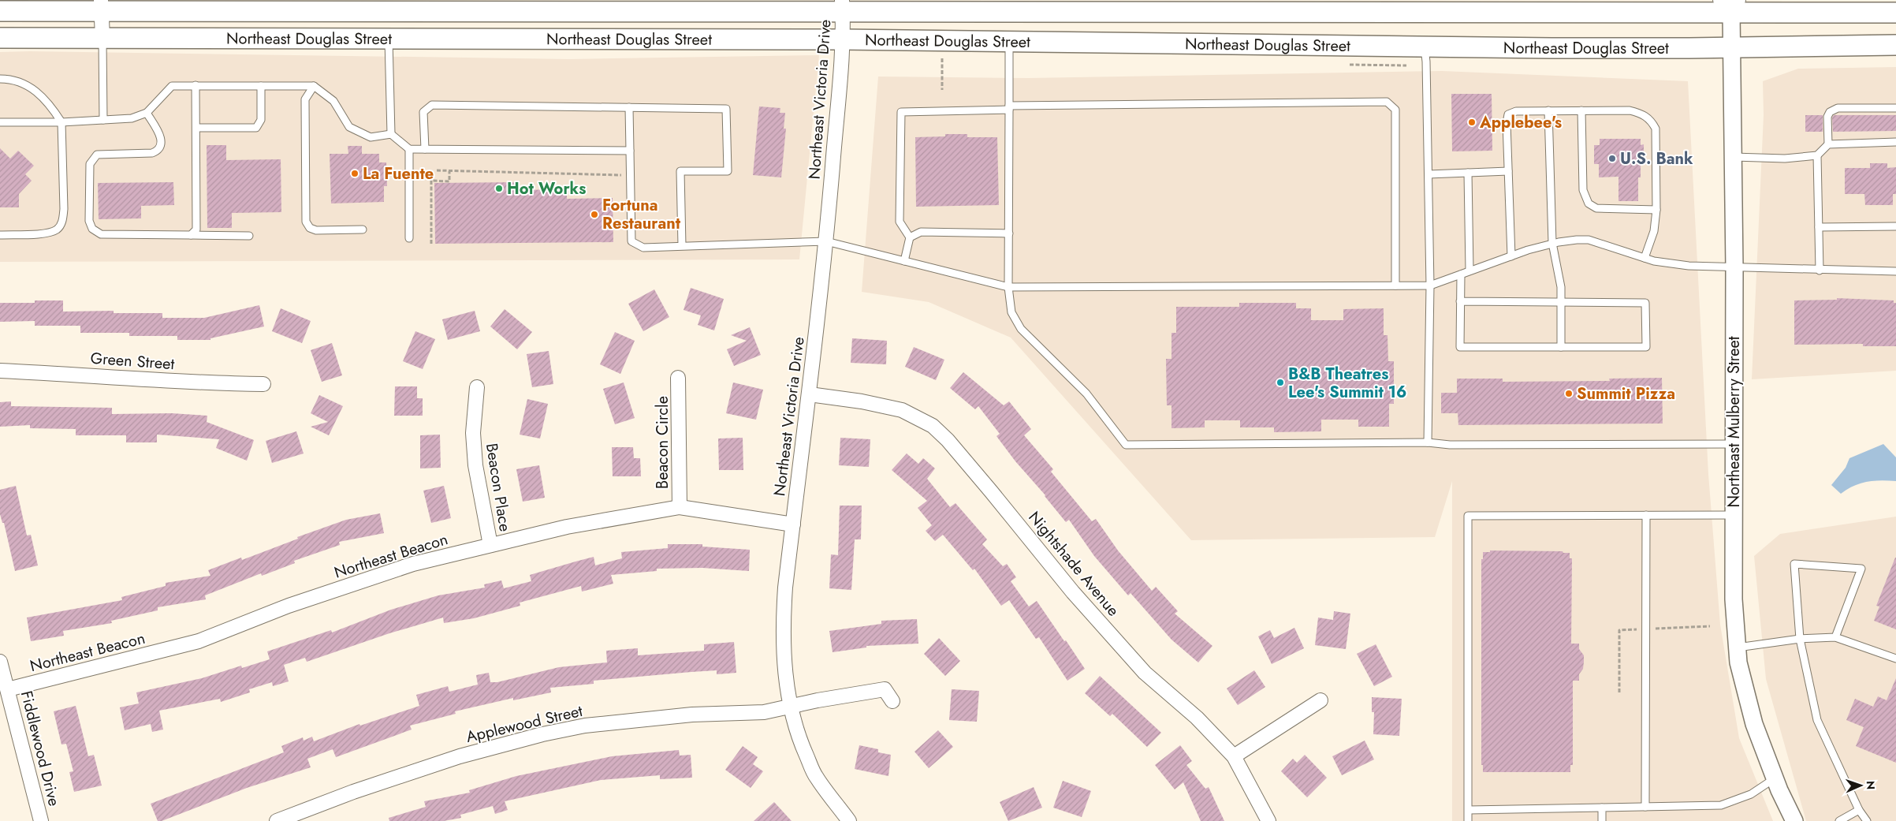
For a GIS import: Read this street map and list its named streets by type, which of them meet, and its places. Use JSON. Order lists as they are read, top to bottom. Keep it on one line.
{"streets":{"main road":["Northeast Douglas Street"],"street":["Northeast Victoria Drive","Green Street","Northeast Mulberry Street","Beacon Circle","Beacon Place","Northeast Beacon","Nightshade Avenue","Applewood Street","Fiddlewood Drive"]},"crossings":[["Northeast Douglas Street","Northeast Victoria Drive"],["Northeast Douglas Street","Northeast Mulberry Street"],["Northeast Victoria Drive","Northeast Beacon"],["Northeast Victoria Drive","Nightshade Avenue"],["Northeast Victoria Drive","Applewood Street"],["Beacon Circle","Northeast Beacon"],["Beacon Place","Northeast Beacon"],["Northeast Beacon","Fiddlewood Drive"]],"places":["Applebee's","U.S. Bank","La Fuente","Hot Works","Fortuna Restaurant","B&B Theatres Lee's Summit 16","Summit Pizza"],"north":"right"}
